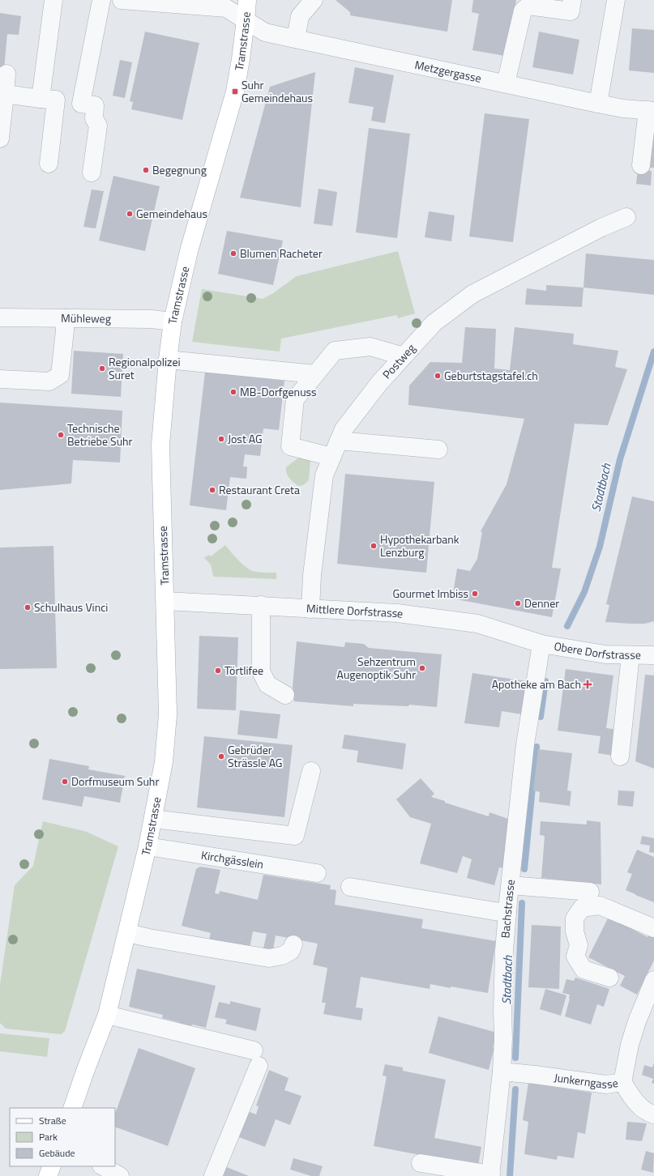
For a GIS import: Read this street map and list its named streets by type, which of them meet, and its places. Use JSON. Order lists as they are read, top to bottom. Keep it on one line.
{"streets":{"main road":["Tramstrasse"],"street":["Metzgergasse","Mühleweg","Postweg","Mittlere Dorfstrasse","Obere Dorfstrasse","Kirchgässlein","Bachstrasse","Junkerngasse"]},"crossings":[["Tramstrasse","Metzgergasse"],["Tramstrasse","Mühleweg"],["Tramstrasse","Mittlere Dorfstrasse"],["Tramstrasse","Kirchgässlein"],["Postweg","Mittlere Dorfstrasse"],["Mittlere Dorfstrasse","Obere Dorfstrasse"],["Mittlere Dorfstrasse","Bachstrasse"],["Obere Dorfstrasse","Bachstrasse"],["Bachstrasse","Junkerngasse"]],"water":["Stadtbach"],"places":{"transit":["Suhr Gemeindehaus"],"other":["Begegnung","Gemeindehaus","Blumen Racheter","Regionalpolizei Suret","Geburtstagstafel.ch","MB-Dorfgenuss","Technische Betriebe Suhr","Jost AG","Restaurant Creta","Hypothekarbank Lenzburg","Gourmet Imbiss","Denner","Schulhaus Vinci","Sehzentrum Augenoptik Suhr","Törtlifee","Gebrüder Strässle AG","Dorfmuseum Suhr"],"health":["Apotheke am Bach"]},"legend":["Straße","Park","Gebäude"]}
